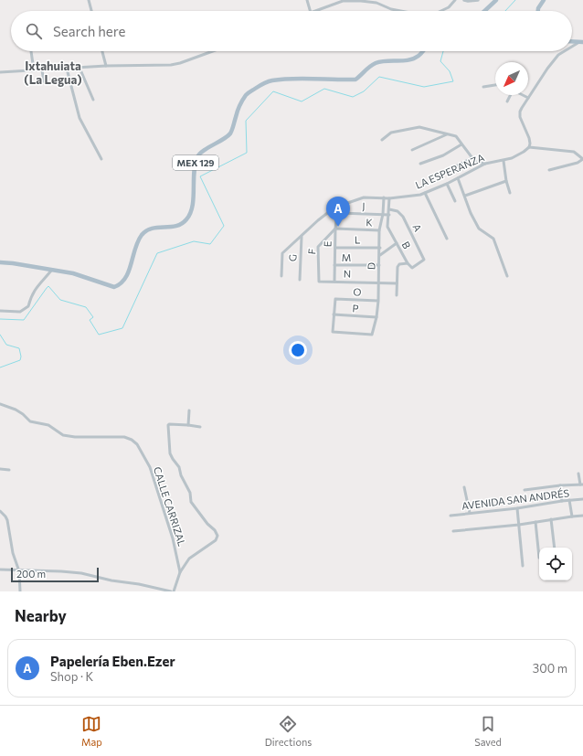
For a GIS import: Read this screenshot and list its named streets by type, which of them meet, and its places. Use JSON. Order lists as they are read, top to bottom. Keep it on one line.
{"streets":{"main road":["MEX 129"],"street":["LA ESPERANZA","J","K","A","L","E","B","F","M","G","D","N","O","P","AVENIDA SAN ANDRÉS","CALLE CARRIZAL"]},"crossings":[["LA ESPERANZA","G"],["LA ESPERANZA","D"],["J","E"],["J","B"],["J","D"],["K","E"],["K","F"],["K","D"],["A","B"],["L","E"],["L","D"],["E","F"],["E","M"],["E","N"],["F","N"],["M","D"],["D","N"],["D","O"],["D","P"],["O","P"]],"districts":["Ixtahuiata (La Legua)"],"scale_bar":"200 m","north":"bottom left","page":{"search":"Search here","pins":"A","scale":"200 m","heading":"Nearby","list":[{"mark":"A","name":"Papelería Eben.Ezer","note":"Shop · K","value":"300 m"}],"nav":["Map","Directions","Saved"]}}
